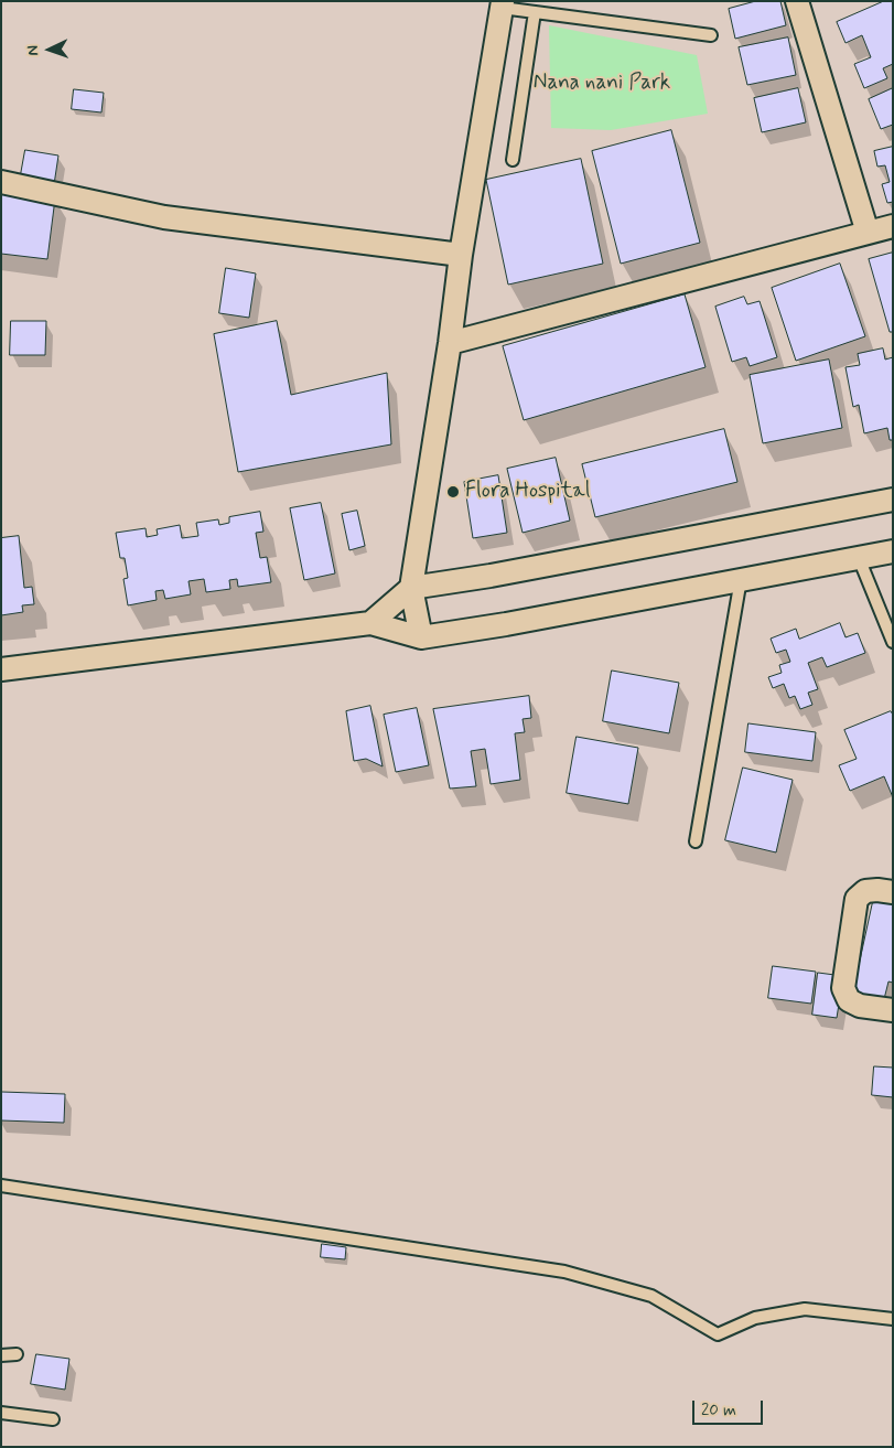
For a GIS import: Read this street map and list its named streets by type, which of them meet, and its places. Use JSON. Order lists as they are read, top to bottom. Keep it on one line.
{"parks":["Nana nani Park"],"places":["Flora Hospital"],"scale_bar":"20 m","north":"left"}
